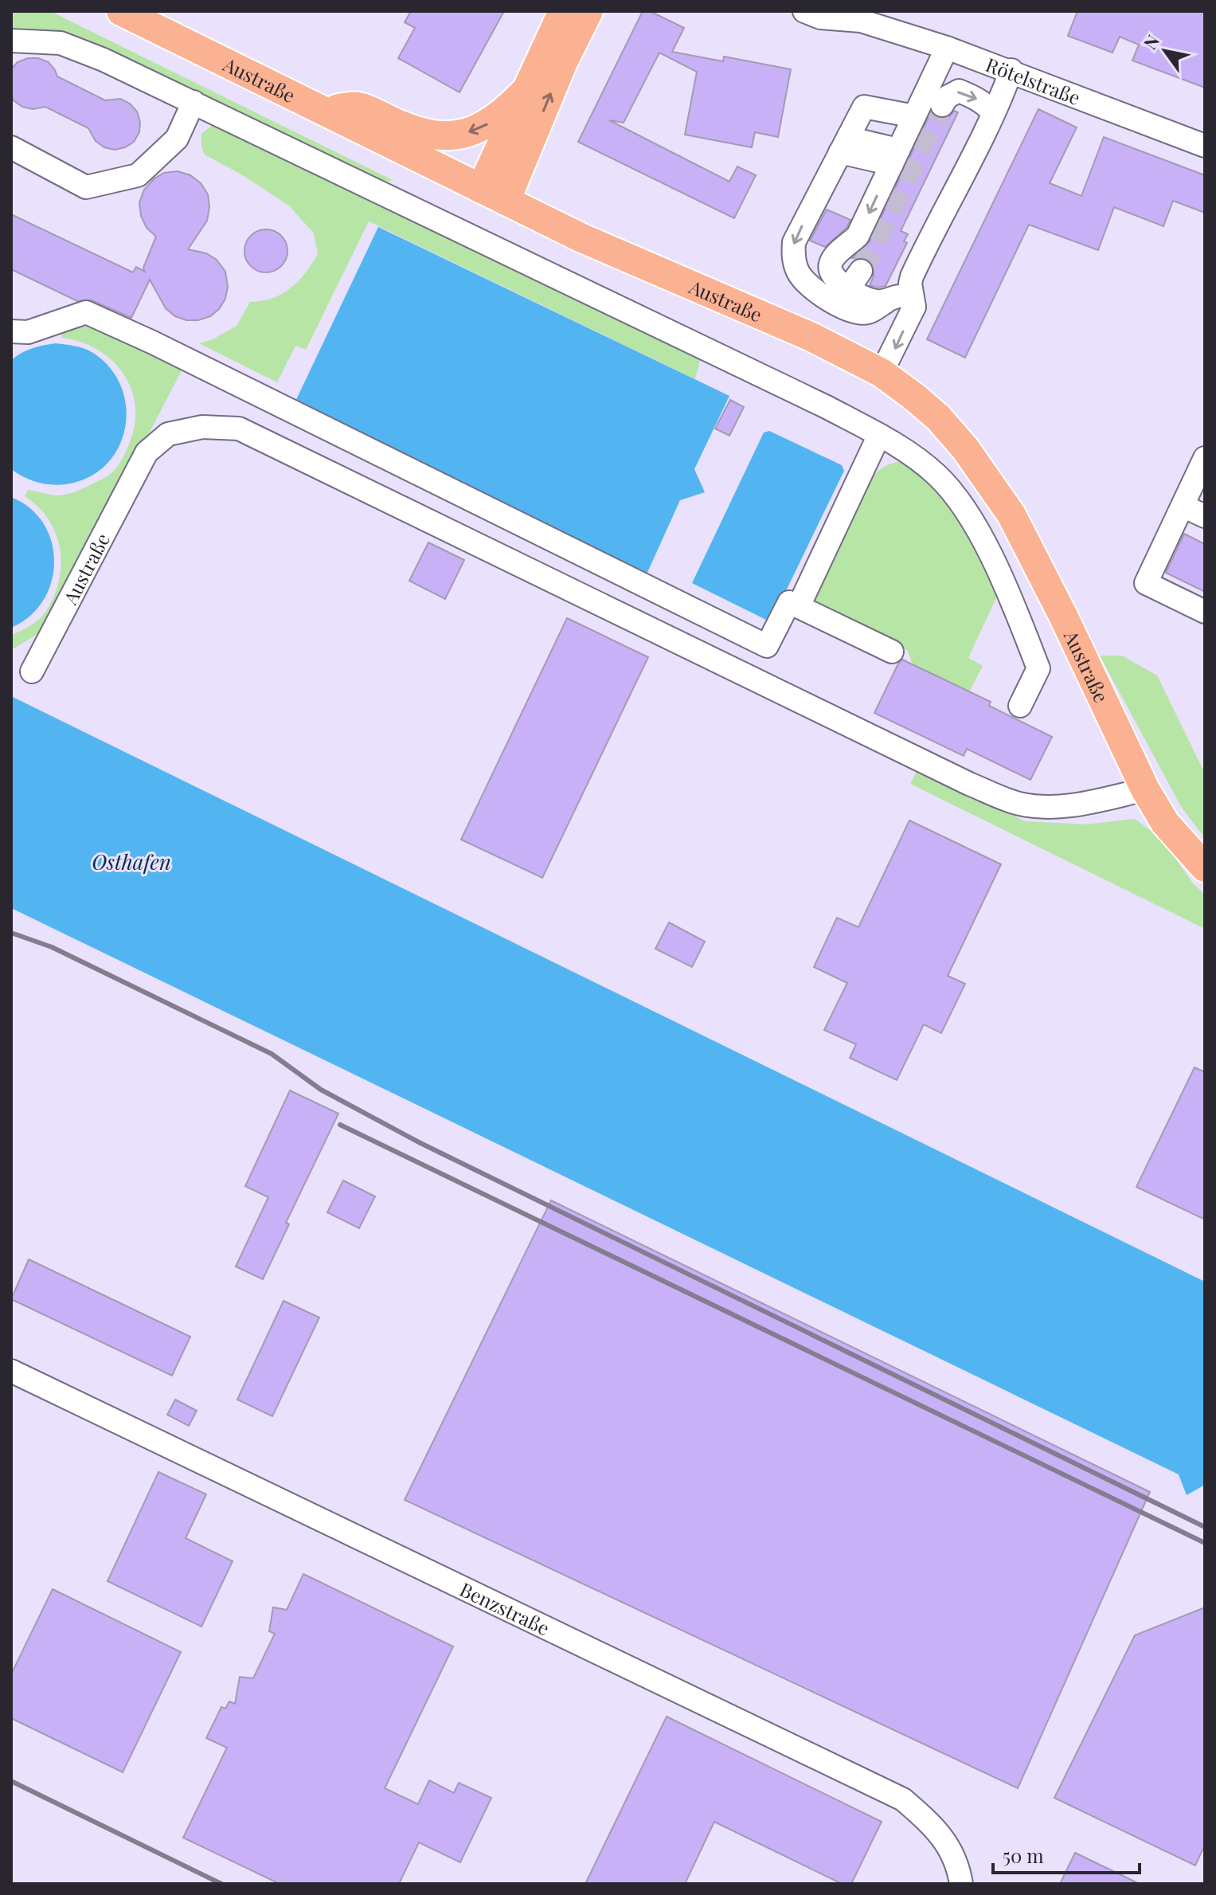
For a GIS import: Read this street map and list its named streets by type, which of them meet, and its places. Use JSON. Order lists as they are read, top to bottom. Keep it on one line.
{"streets":{"main road":["Austraße"],"street":["Rötelstraße","Benzstraße"]},"water":["Osthafen"],"scale_bar":"50 m","north":"top left"}
